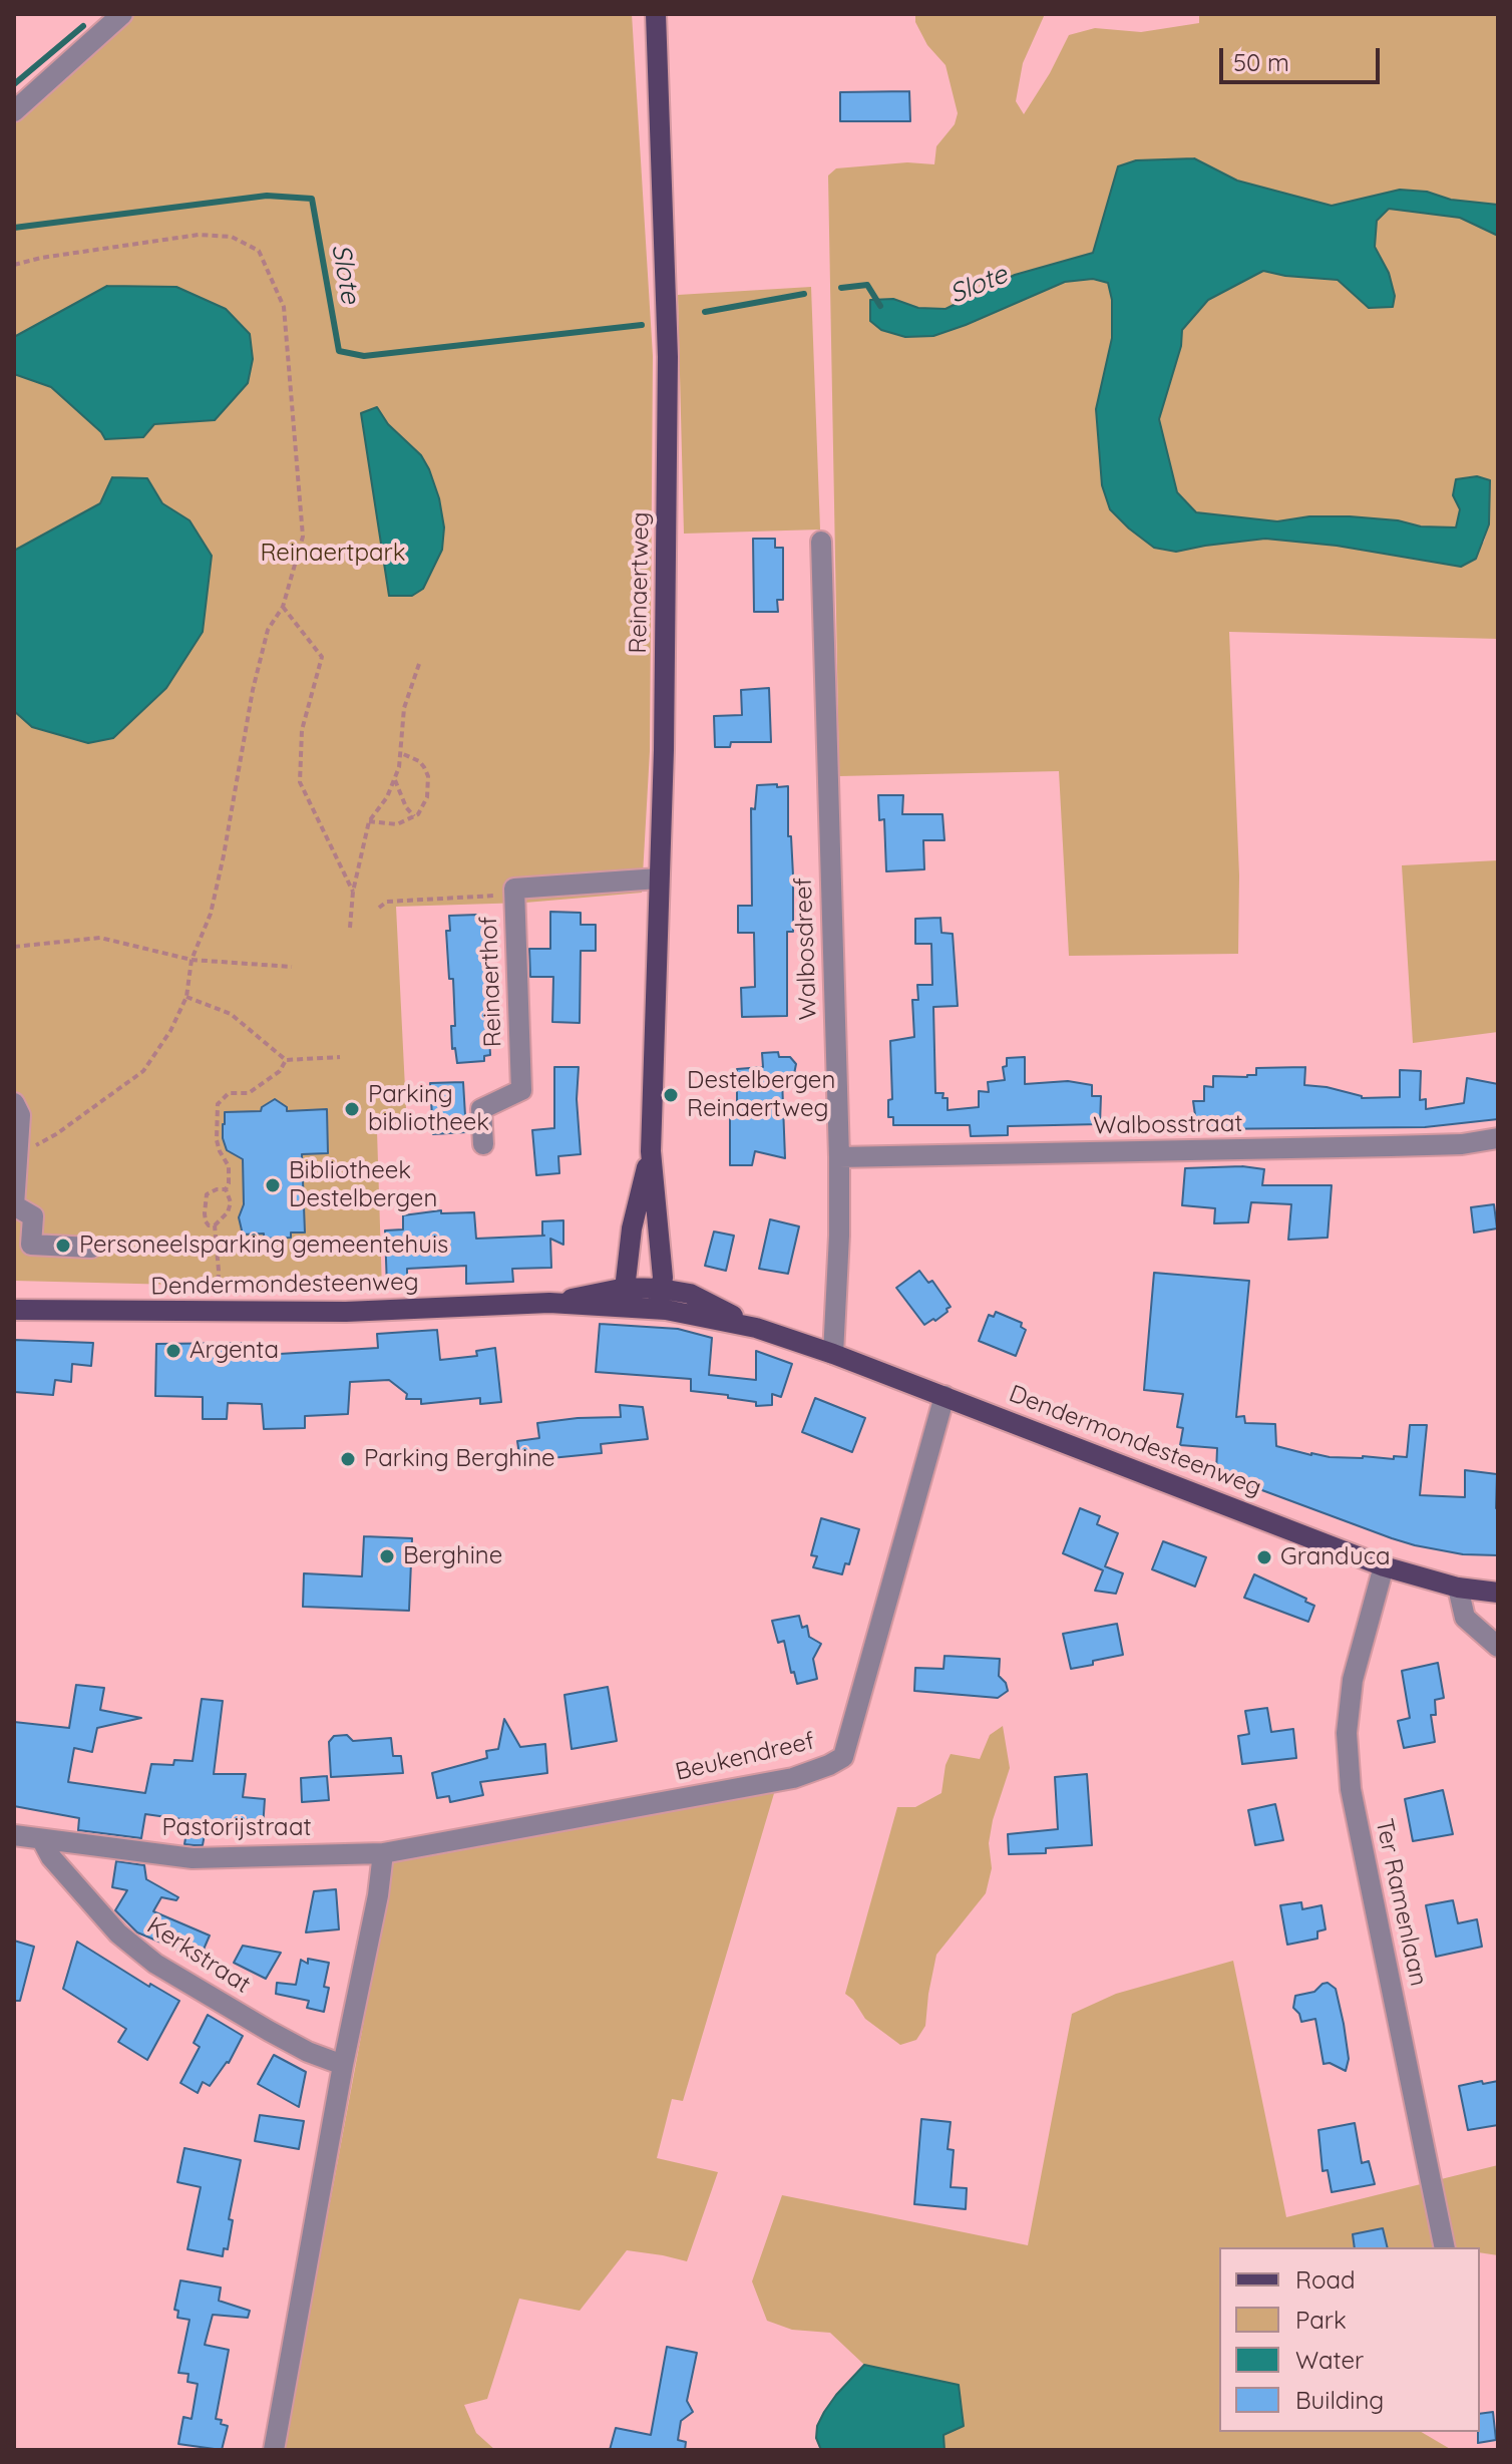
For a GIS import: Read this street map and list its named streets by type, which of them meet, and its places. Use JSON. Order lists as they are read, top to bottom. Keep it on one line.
{"streets":{"main road":["Reinaertweg","Dendermondesteenweg"],"street":["Walbosdreef","Reinaerthof","Walbosstraat","Beukendreef","Pastorijstraat","Ter Ramenlaan","Kerkstraat"]},"crossings":[["Reinaertweg","Reinaerthof"],["Reinaertweg","Dendermondesteenweg"],["Walbosdreef","Walbosstraat"],["Walbosdreef","Dendermondesteenweg"],["Dendermondesteenweg","Beukendreef"],["Dendermondesteenweg","Ter Ramenlaan"],["Beukendreef","Pastorijstraat"],["Pastorijstraat","Kerkstraat"]],"water":["Slote"],"parks":["Reinaertpark"],"places":["Destelbergen Reinaertweg","Parking bibliotheek","Bibliotheek Destelbergen","Personeelsparking gemeentehuis","Argenta","Parking Berghine","Berghine","Granduca"],"legend":["Road","Park","Water","Building"],"scale_bar":"50 m"}
